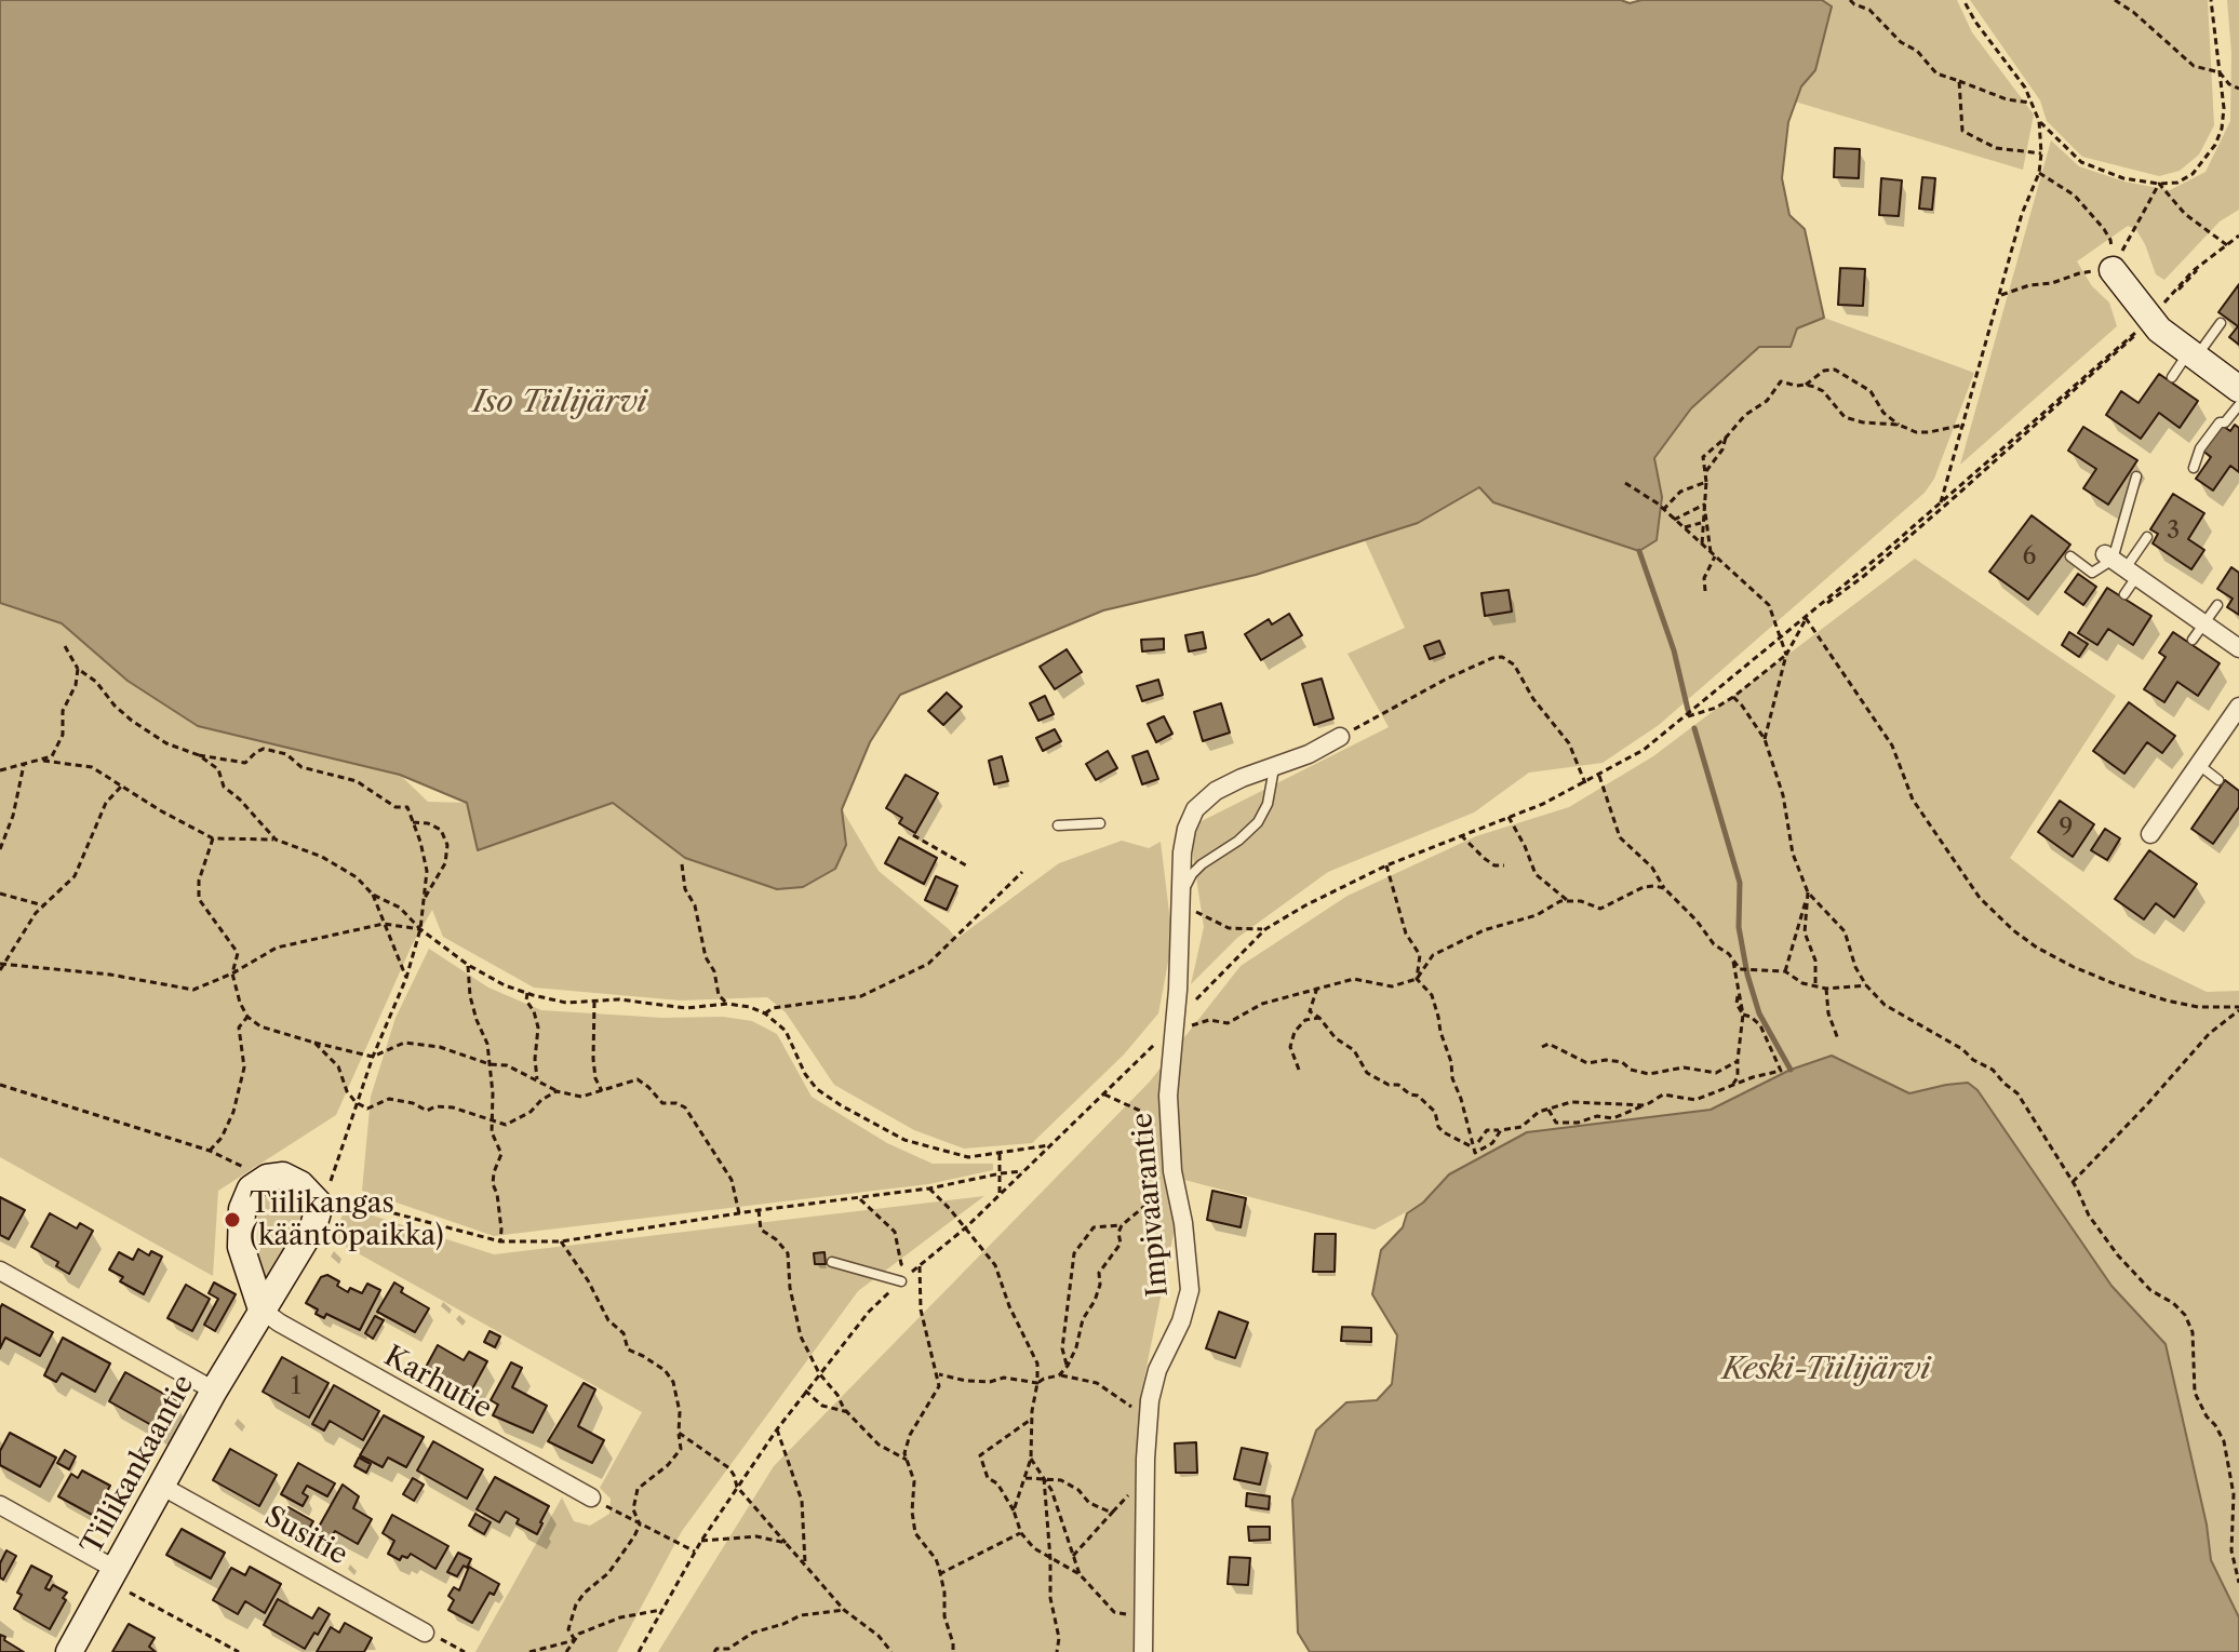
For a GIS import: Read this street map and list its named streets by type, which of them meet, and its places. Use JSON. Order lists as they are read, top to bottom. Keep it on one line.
{"streets":{"street":["Impivaarantie","Karhutie","Tiilikankaantie","Susitie"]},"crossings":[["Karhutie","Tiilikankaantie"],["Tiilikankaantie","Susitie"]],"water":["Iso Tiilijärvi","Keski-Tiilijärvi"],"places":["Tiilikangas (kääntöpaikka)"],"house_numbers":["3","6","9","1"]}
